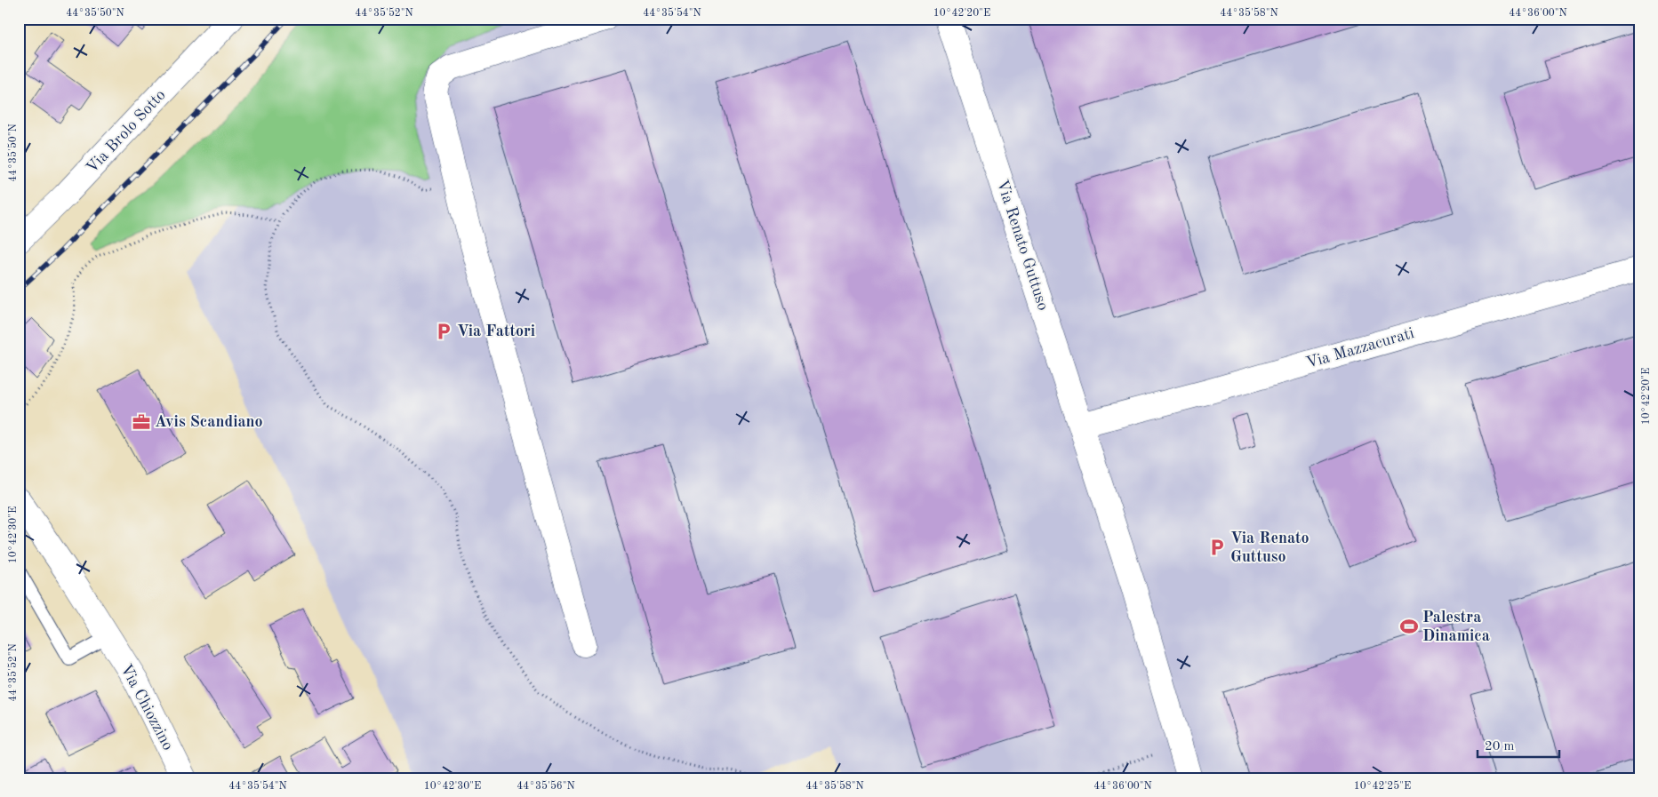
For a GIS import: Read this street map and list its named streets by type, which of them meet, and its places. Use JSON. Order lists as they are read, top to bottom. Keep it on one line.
{"streets":{"street":["Via Brolo Sotto","Via Renato Guttuso","Via Mazzacurati","Via Chiozzino"]},"crossings":[["Via Renato Guttuso","Via Mazzacurati"]],"places":{"parking":["Via Fattori","Via Renato Guttuso"],"office":["Avis Scandiano"],"sports":["Palestra Dinamica"]},"scale_bar":"20 m","coordinates":["44°35'50\"N","44°35'52\"N","44°35'54\"N","10°42'20\"E","44°35'58\"N","44°36'00\"N","10°42'30\"E","44°35'56\"N","10°42'25\"E"]}
